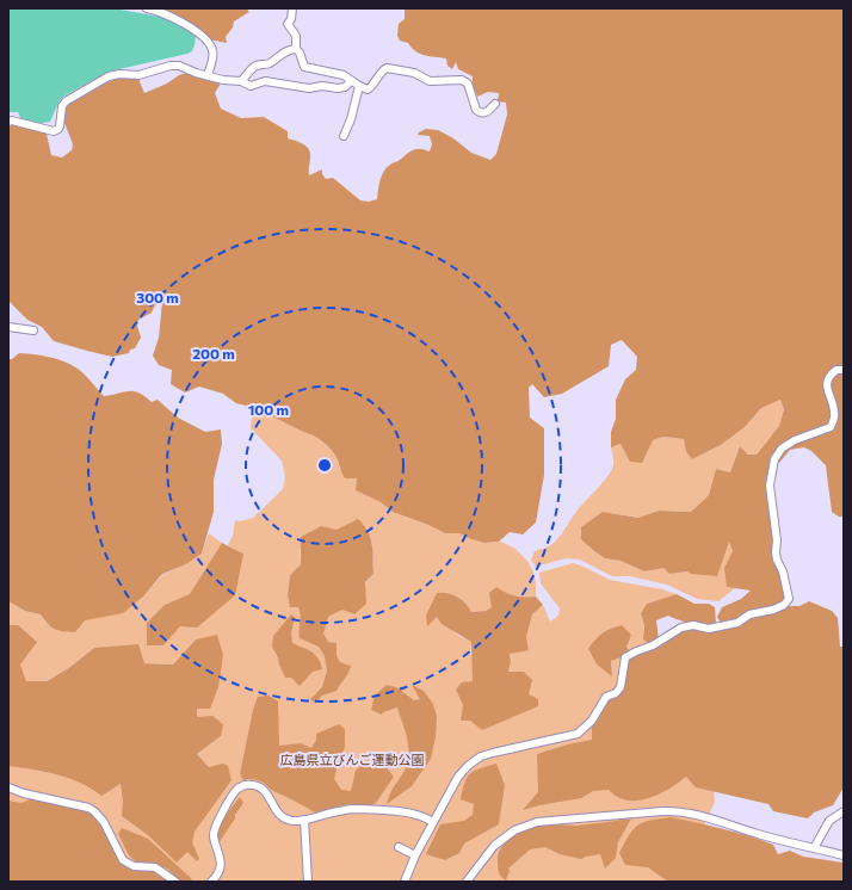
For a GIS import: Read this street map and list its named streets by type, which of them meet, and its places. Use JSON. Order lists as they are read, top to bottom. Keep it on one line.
{"parks":["広島県立びんご運動公園"],"rings":["300 m","200 m","100 m"]}
